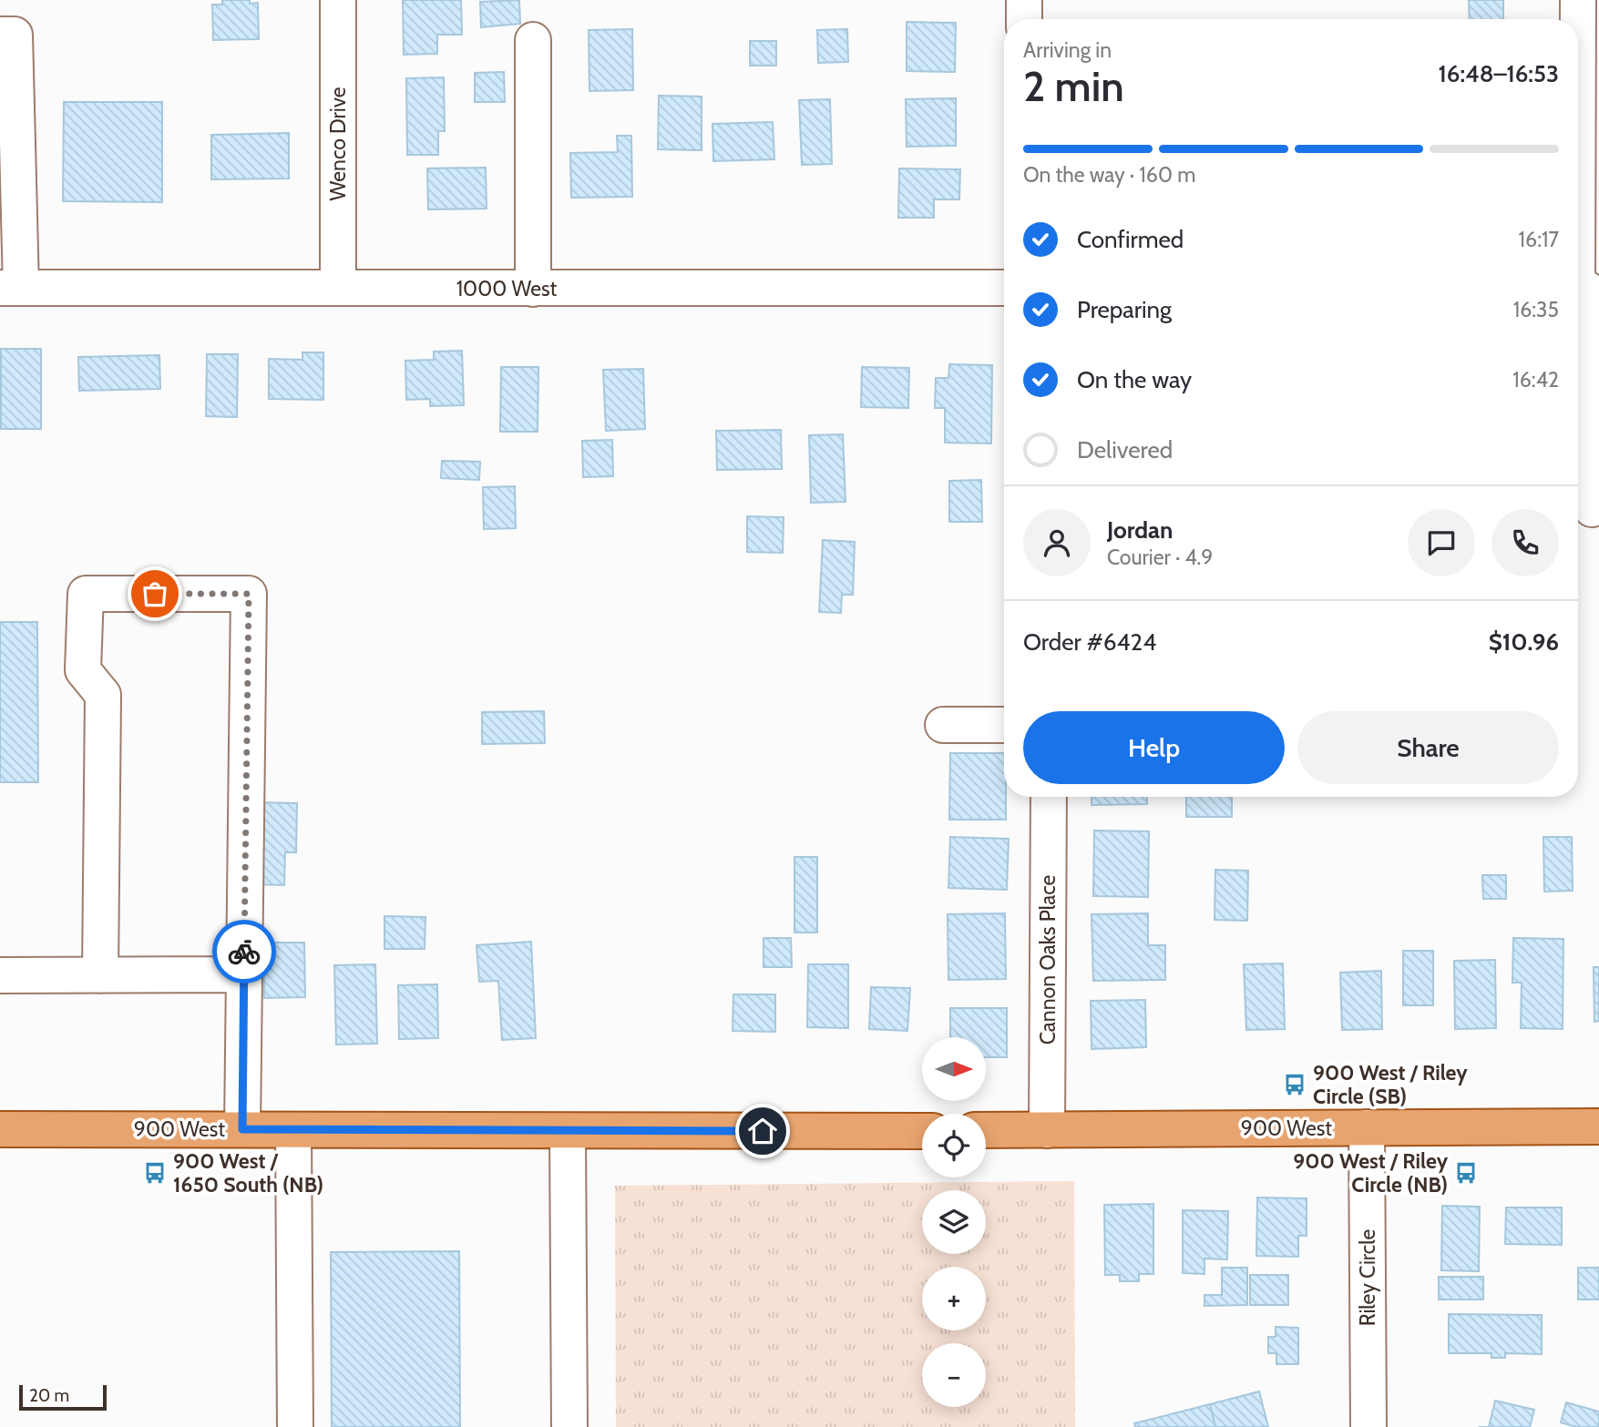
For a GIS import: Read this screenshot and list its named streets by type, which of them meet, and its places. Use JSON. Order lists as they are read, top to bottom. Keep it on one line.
{"streets":{"main road":["900 West"],"street":["Wenco Drive","1000 West","Cannon Oaks Place","Riley Circle"]},"crossings":[["Wenco Drive","1000 West"],["Cannon Oaks Place","900 West"],["900 West","Riley Circle"]],"places":{"bus stop":["900 West / Riley Circle (SB)","900 West / 1650 South (NB)","900 West / Riley Circle (NB)"]},"scale_bar":"20 m","north":"right","page":{"heading":["2 min","Arriving in","16:48–16:53"],"panel":["Jordan","Courier · 4.9","Order #6424","$10.96"],"bar":"On the way · 160 m","list":[["Confirmed","16:17"],["Preparing","16:35"],["On the way","16:42"],"Delivered"],"buttons":["Help","Share"],"map_buttons":["+","−"],"scale":"20 m"}}
